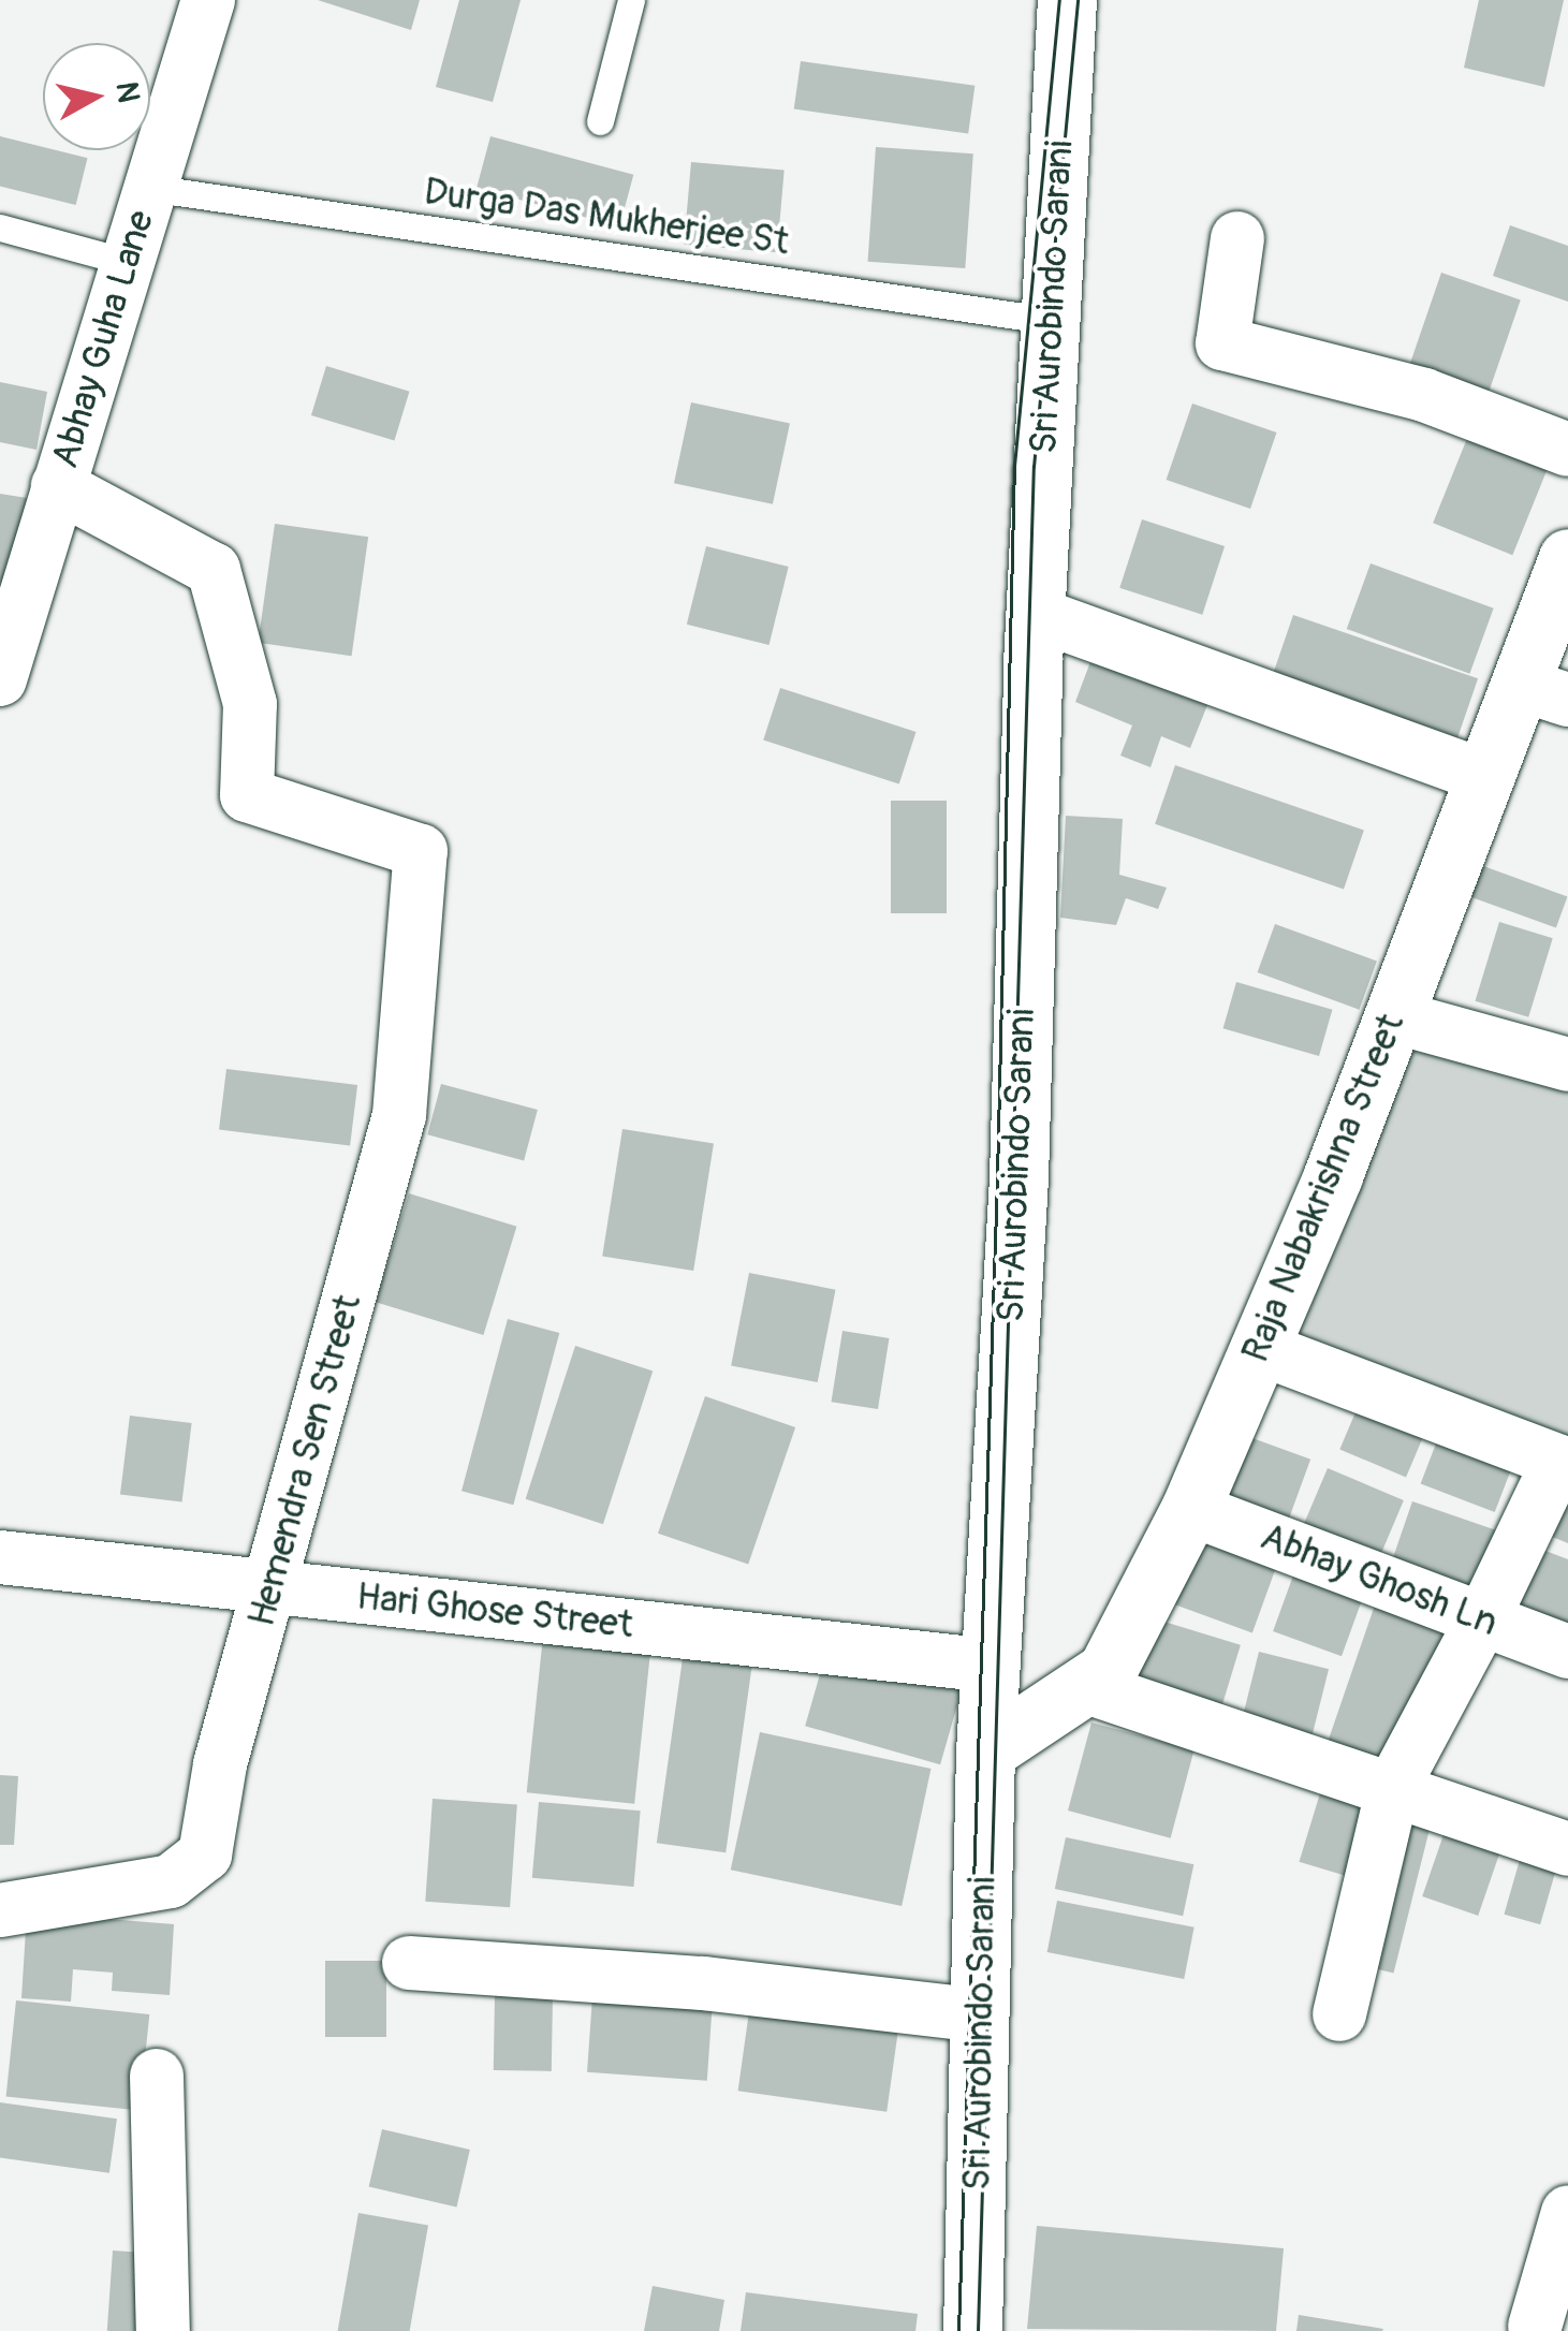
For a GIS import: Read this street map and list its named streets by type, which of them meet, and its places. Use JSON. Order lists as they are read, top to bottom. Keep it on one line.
{"streets":{"main road":["Sri Aurobindo Sarani","Raja Nabakrishna Street"],"street":["Abhay Guha Lane","Hemendra Sen Street","Abhay Ghosh Ln","Hari Ghose Street"],"lane":["Durga Das Mukherjee St"]},"crossings":[["Durga Das Mukherjee St","Sri Aurobindo Sarani"],["Durga Das Mukherjee St","Abhay Guha Lane"],["Sri Aurobindo Sarani","Raja Nabakrishna Street"],["Sri Aurobindo Sarani","Hari Ghose Street"],["Abhay Guha Lane","Hemendra Sen Street"],["Raja Nabakrishna Street","Abhay Ghosh Ln"],["Hemendra Sen Street","Hari Ghose Street"]],"north":"right"}
